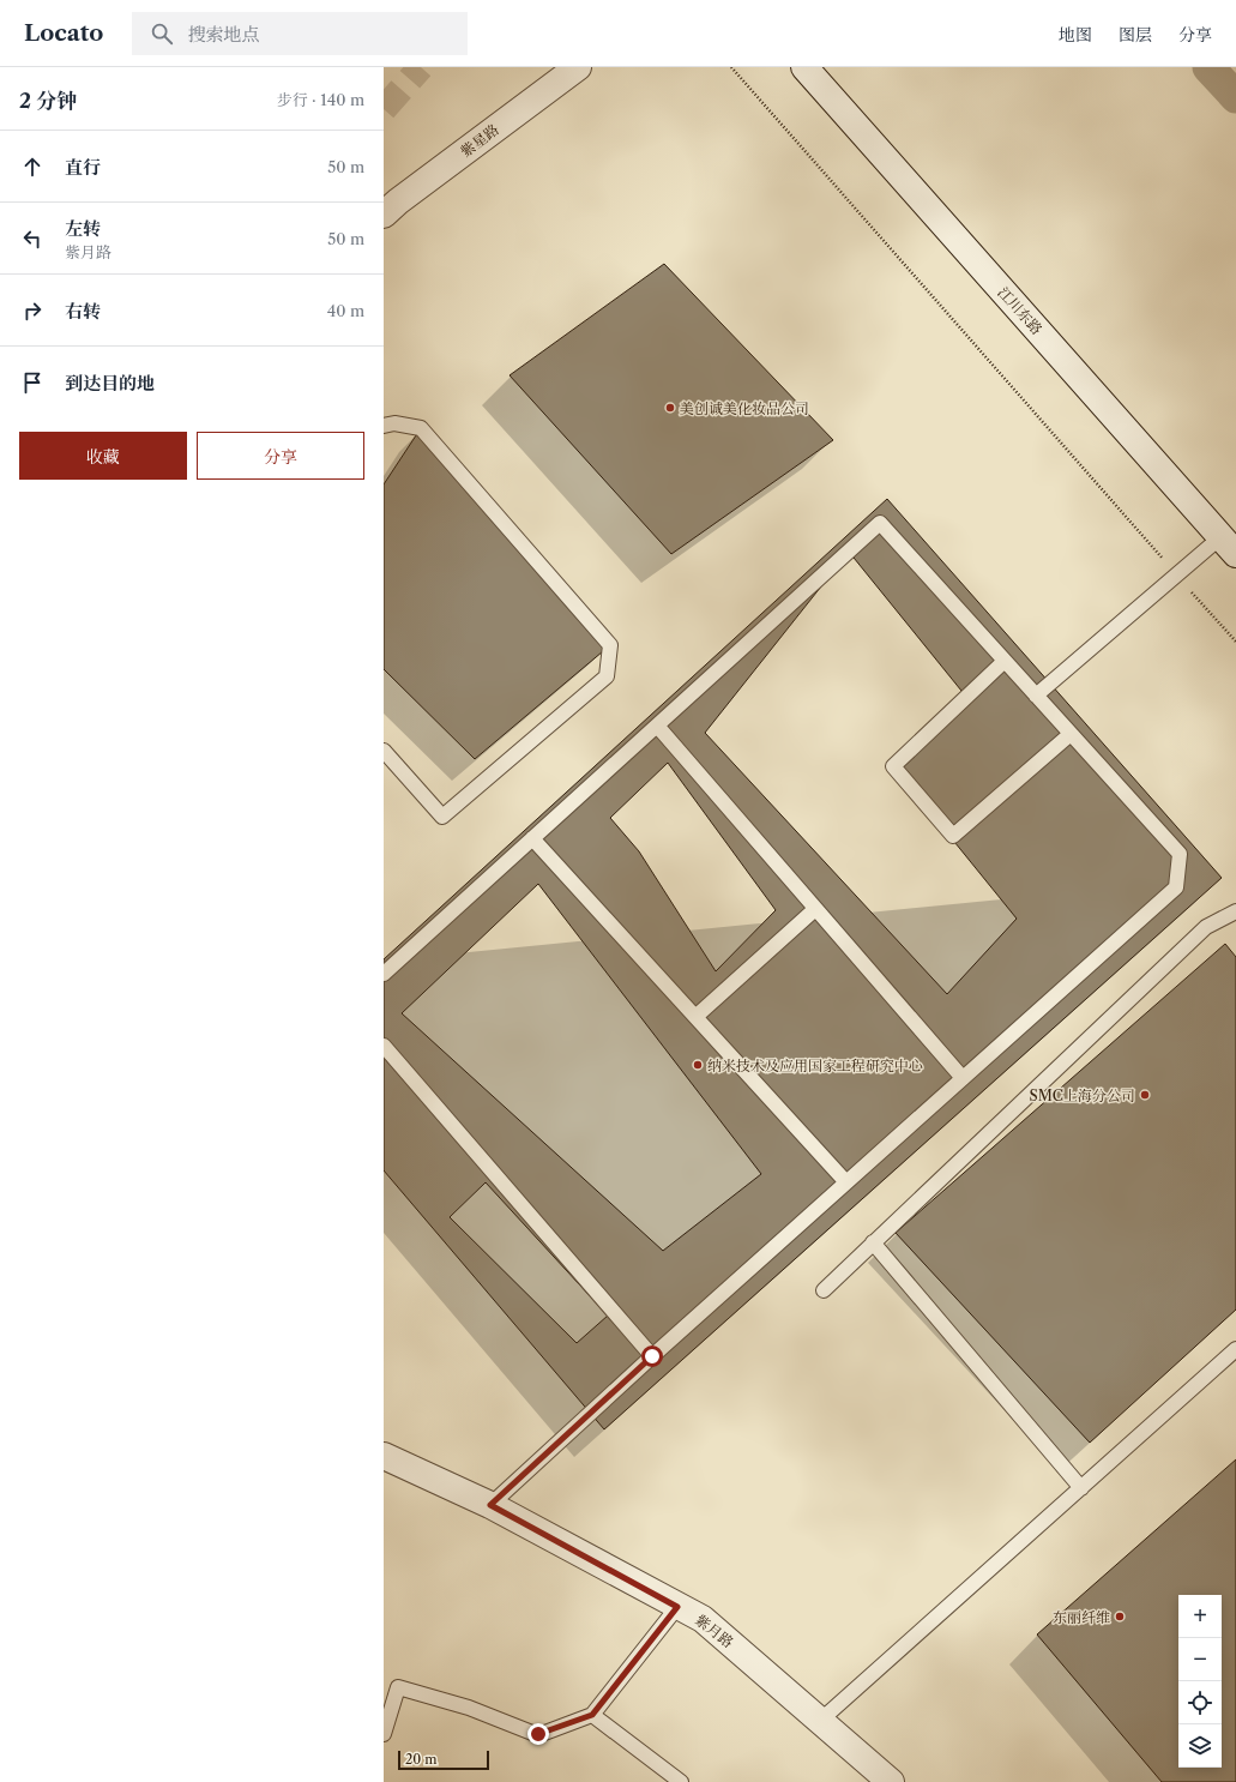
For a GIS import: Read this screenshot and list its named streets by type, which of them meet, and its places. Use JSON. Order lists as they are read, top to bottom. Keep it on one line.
{"streets":{"street":["紫星路","江川东路","紫月路"]},"places":["美创诚美化妆品公司","纳米技术及应用国家工程研究中心","SMC上海分公司","东丽纤维"],"scale_bar":"20 m","page":{"header":"Locato","search":"搜索地点","nav":["地图","图层","分享"],"heading":["2 分钟","步行 · 140 m"],"list":[["直行","50 m"],["左转","紫月路","50 m"],["右转","40 m"],"到达目的地"],"buttons":["收藏","分享"],"map_buttons":["+","−"],"scale":"20 m"}}
